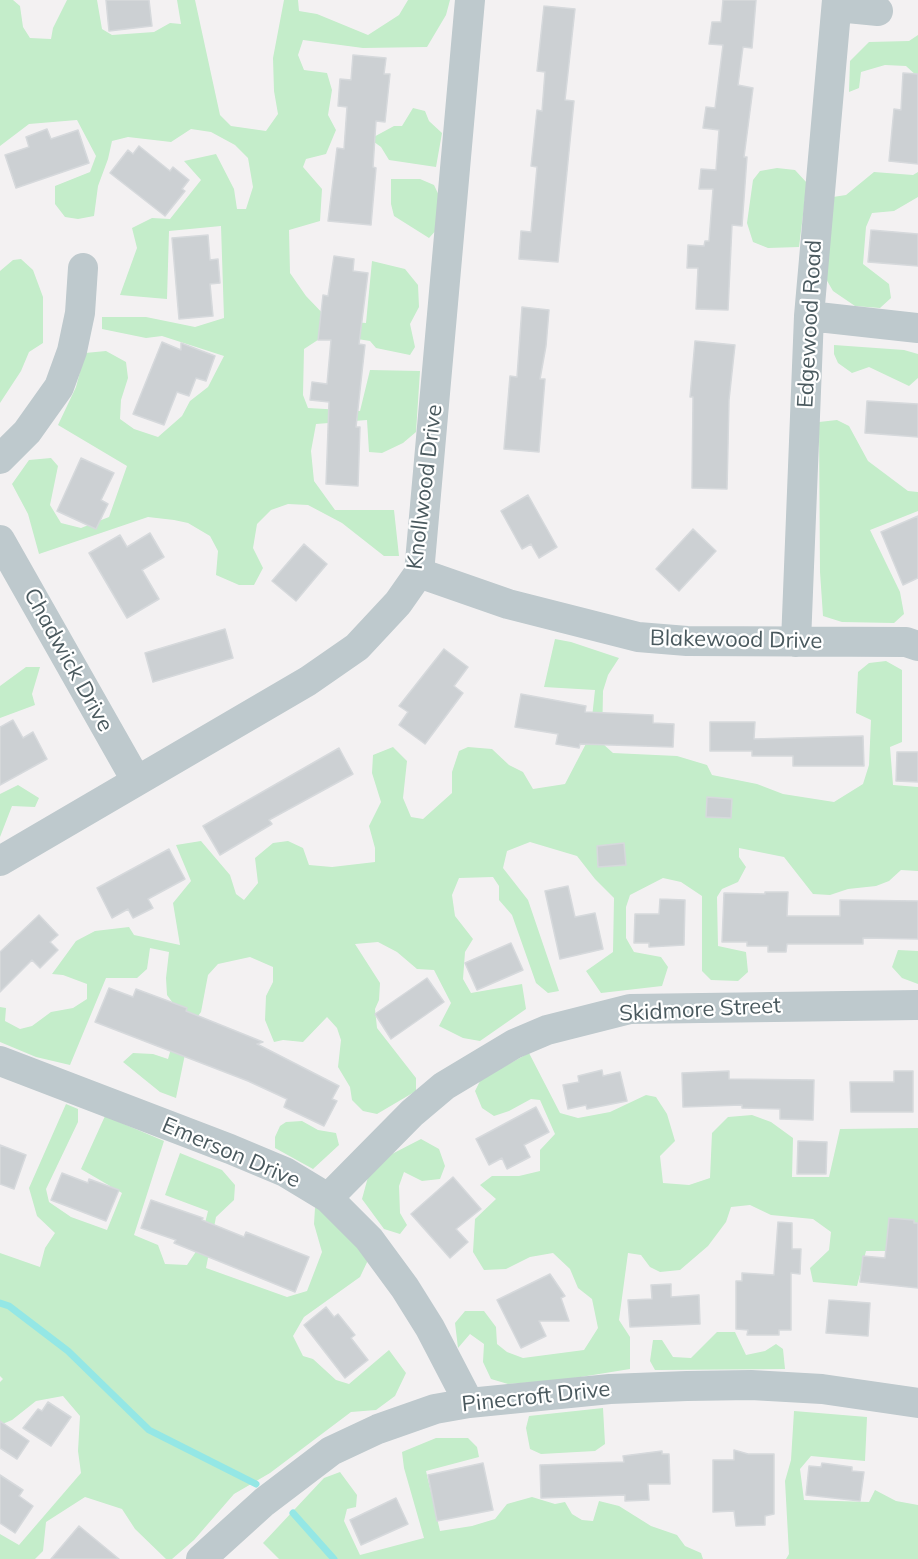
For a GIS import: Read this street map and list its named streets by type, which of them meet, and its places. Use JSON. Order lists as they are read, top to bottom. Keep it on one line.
{"streets":{"street":["Edgewood Road","Knollwood Drive","Blakewood Drive","Chadwick Drive","Skidmore Street","Emerson Drive","Pinecroft Drive"]},"crossings":[["Edgewood Road","Blakewood Drive"],["Knollwood Drive","Blakewood Drive"],["Knollwood Drive","Chadwick Drive"],["Skidmore Street","Emerson Drive"],["Emerson Drive","Pinecroft Drive"]]}
